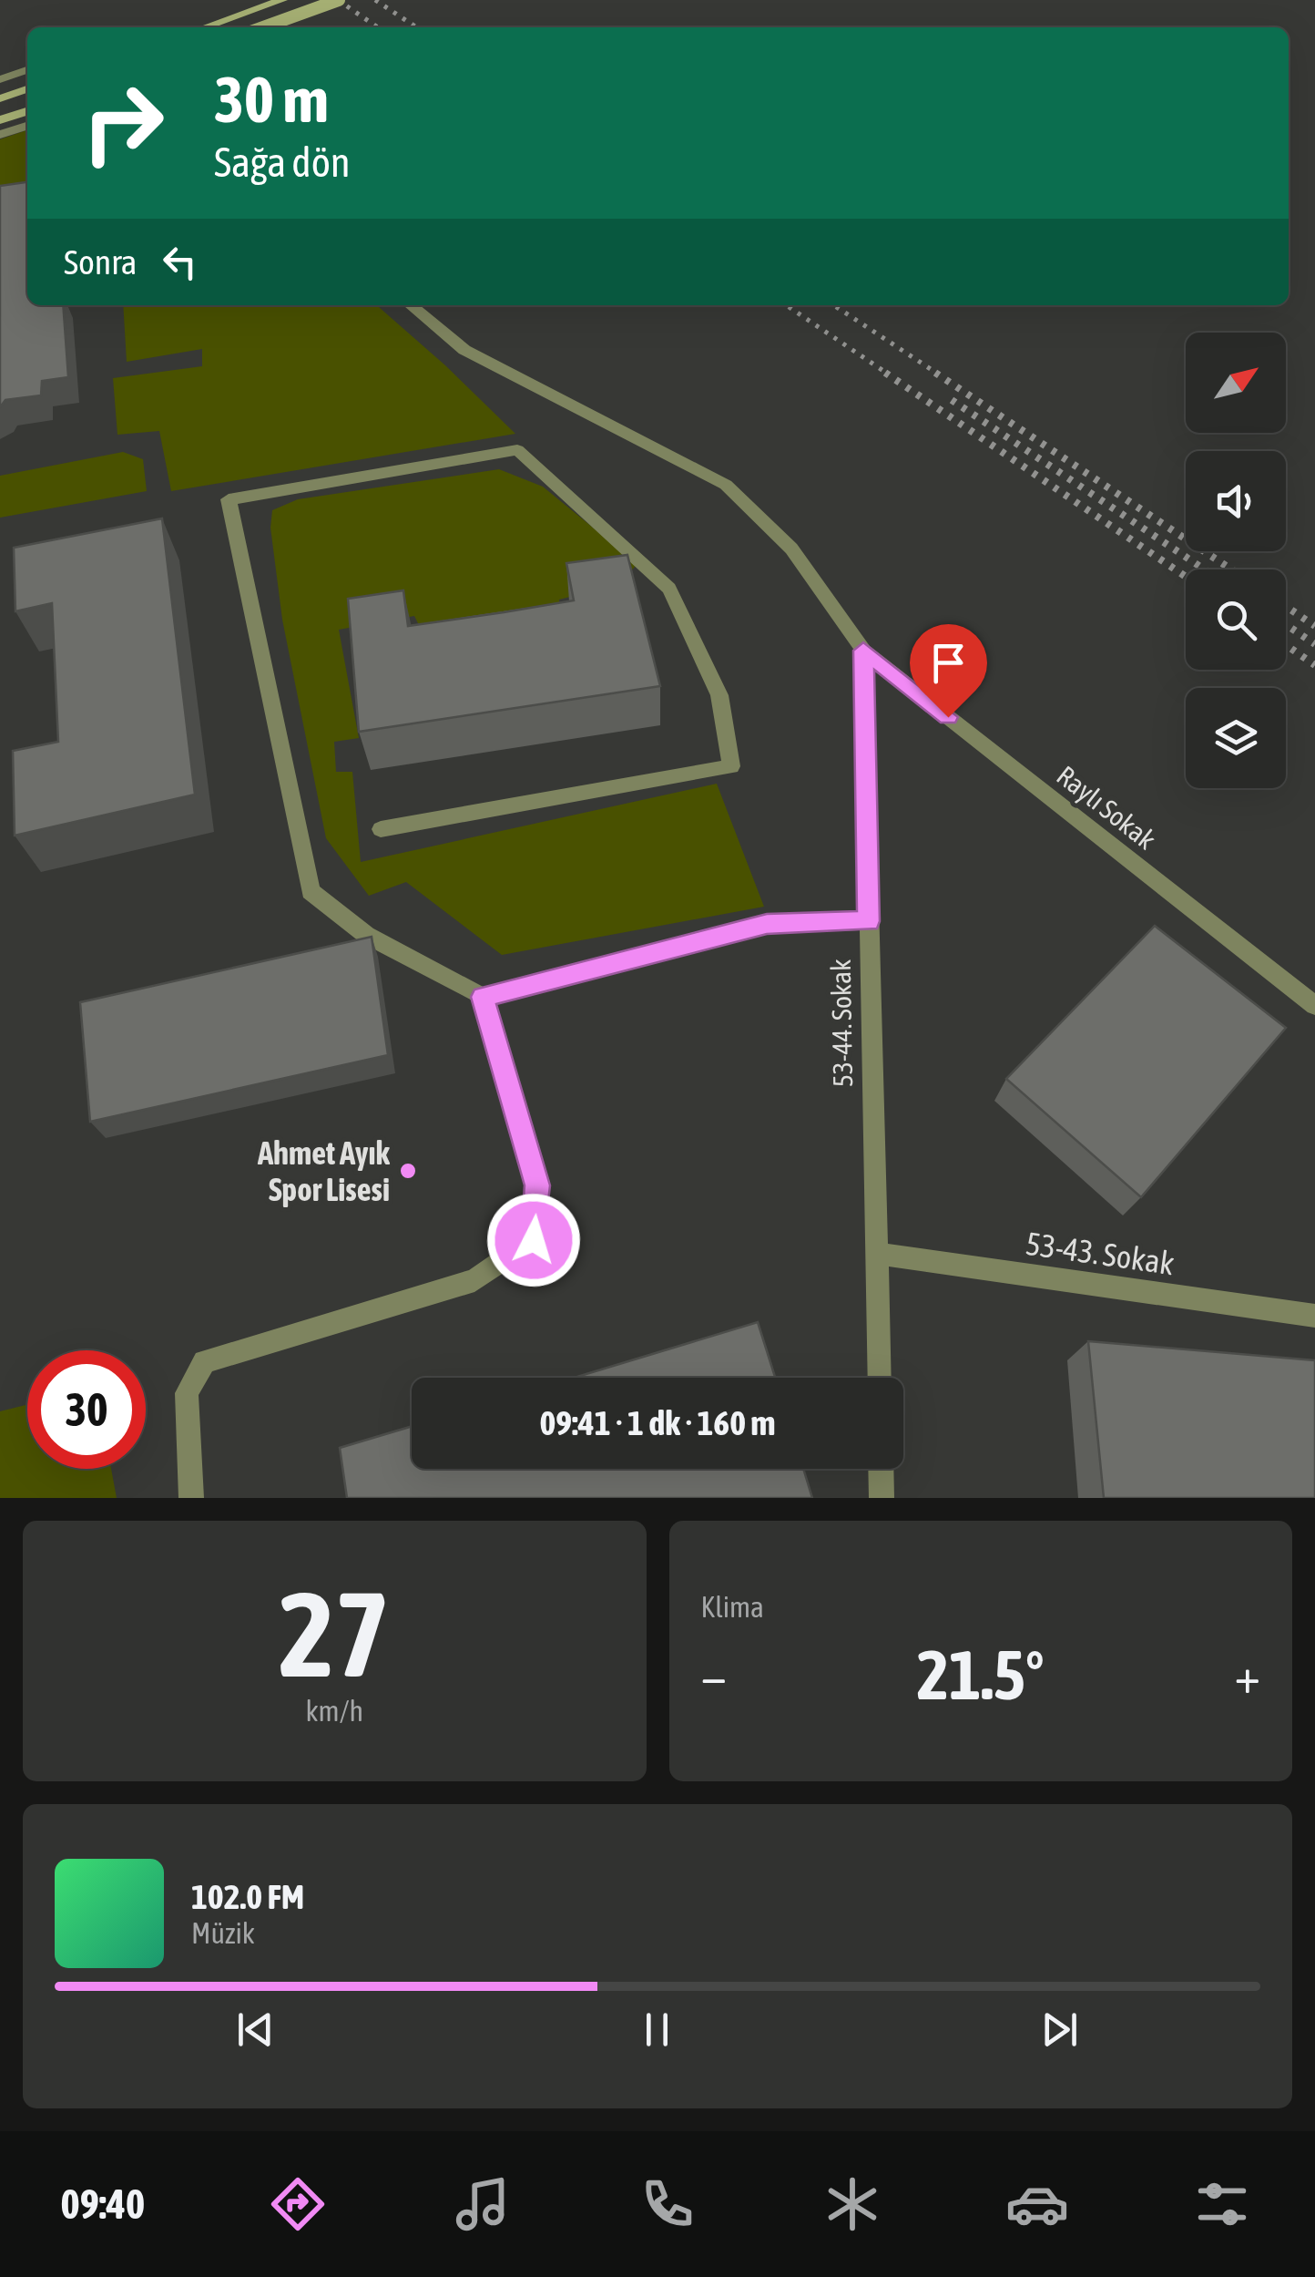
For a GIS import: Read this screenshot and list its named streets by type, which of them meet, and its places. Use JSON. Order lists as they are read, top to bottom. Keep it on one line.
{"streets":{"street":["Raylı Sokak","53-44. Sokak","53-43. Sokak"]},"crossings":[["Raylı Sokak","53-44. Sokak"],["53-44. Sokak","53-43. Sokak"]],"places":["Ahmet Ayık Spor Lisesi"],"north":"top right","page":{"turn":["30 m","Sağa dön"],"then":"Sonra","limit":"30","trip":"09:41 · 1 dk · 160 m","tile":[["27","km/h"],"Klima"],"heat":["−","21.5°","+"],"song":["102.0 FM","Müzik"],"tabs":"09:40"}}
